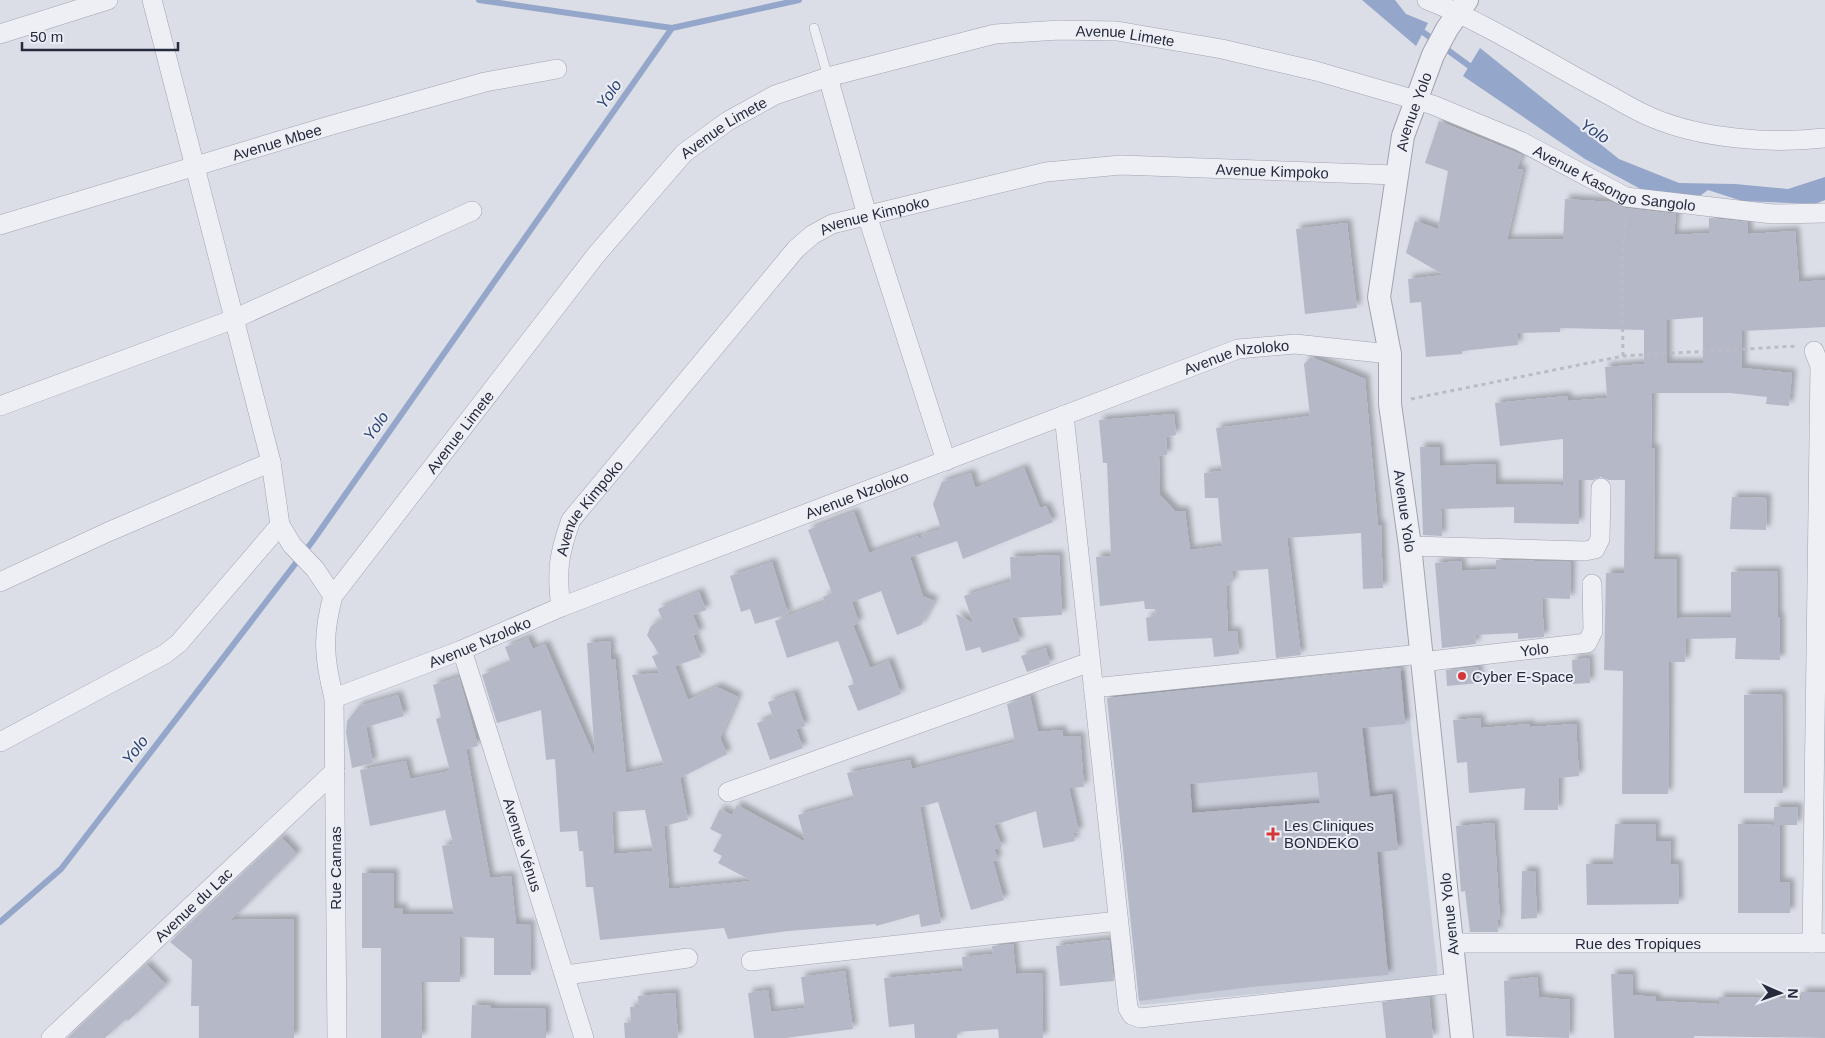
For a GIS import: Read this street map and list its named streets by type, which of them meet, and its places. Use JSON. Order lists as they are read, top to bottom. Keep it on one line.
{"streets":{"street":["Avenue Limete","Avenue Yolo","Avenue Mbee","Avenue Kimpoko","Avenue Kasongo Sangolo","Avenue Nzoloko","Yolo","Avenue Vénus","Rue Cannas","Avenue du Lac","Rue des Tropiques"]},"crossings":[["Avenue Limete","Avenue Yolo"],["Avenue Limete","Avenue Kasongo Sangolo"],["Avenue Limete","Avenue Nzoloko"],["Avenue Limete","Rue Cannas"],["Avenue Yolo","Avenue Kimpoko"],["Avenue Yolo","Avenue Kasongo Sangolo"],["Avenue Yolo","Avenue Nzoloko"],["Avenue Yolo","Yolo"],["Avenue Yolo","Rue des Tropiques"],["Avenue Kimpoko","Avenue Nzoloko"],["Avenue Nzoloko","Avenue Vénus"],["Avenue Nzoloko","Rue Cannas"],["Rue Cannas","Avenue du Lac"]],"water":["Yolo"],"places":{"other":["Cyber E-Space"],"health":["Les Cliniques BONDEKO"]},"scale_bar":"50 m","north":"right"}
